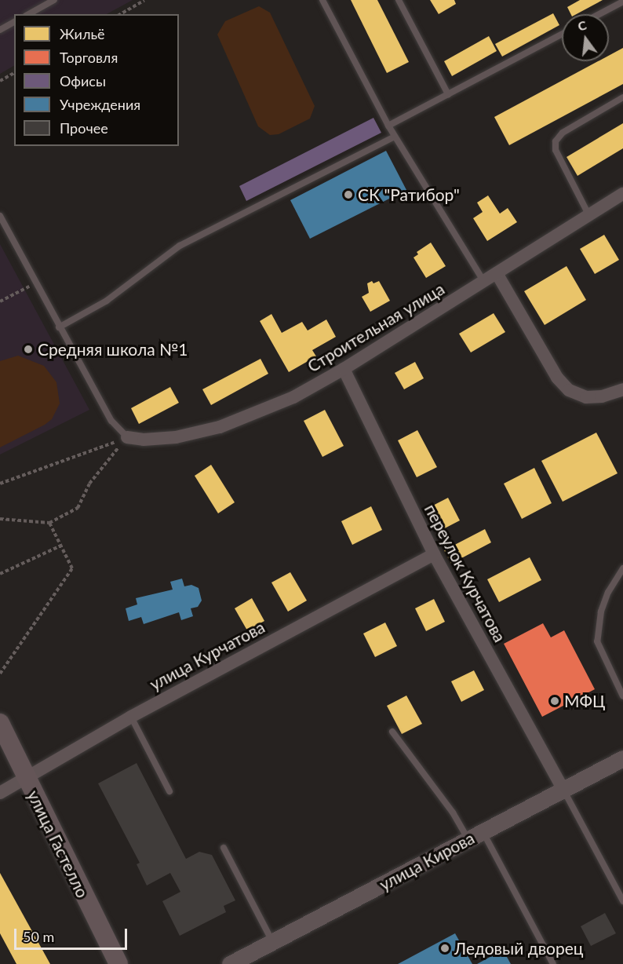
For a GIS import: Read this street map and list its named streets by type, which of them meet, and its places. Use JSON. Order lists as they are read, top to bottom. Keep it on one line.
{"streets":{"main road":["улица Гастелло"],"street":["Строительная улица","переулок Курчатова","улица Курчатова","улица Кирова"]},"crossings":[["Строительная улица","переулок Курчатова"],["переулок Курчатова","улица Курчатова"],["переулок Курчатова","улица Кирова"],["улица Курчатова","улица Гастелло"]],"places":["СК \"Ратибор\"","Средняя школа №1","МФЦ","Ледовый дворец"],"legend":["Жильё","Торговля","Офисы","Учреждения","Прочее"],"scale_bar":"50 m","north":"top"}
